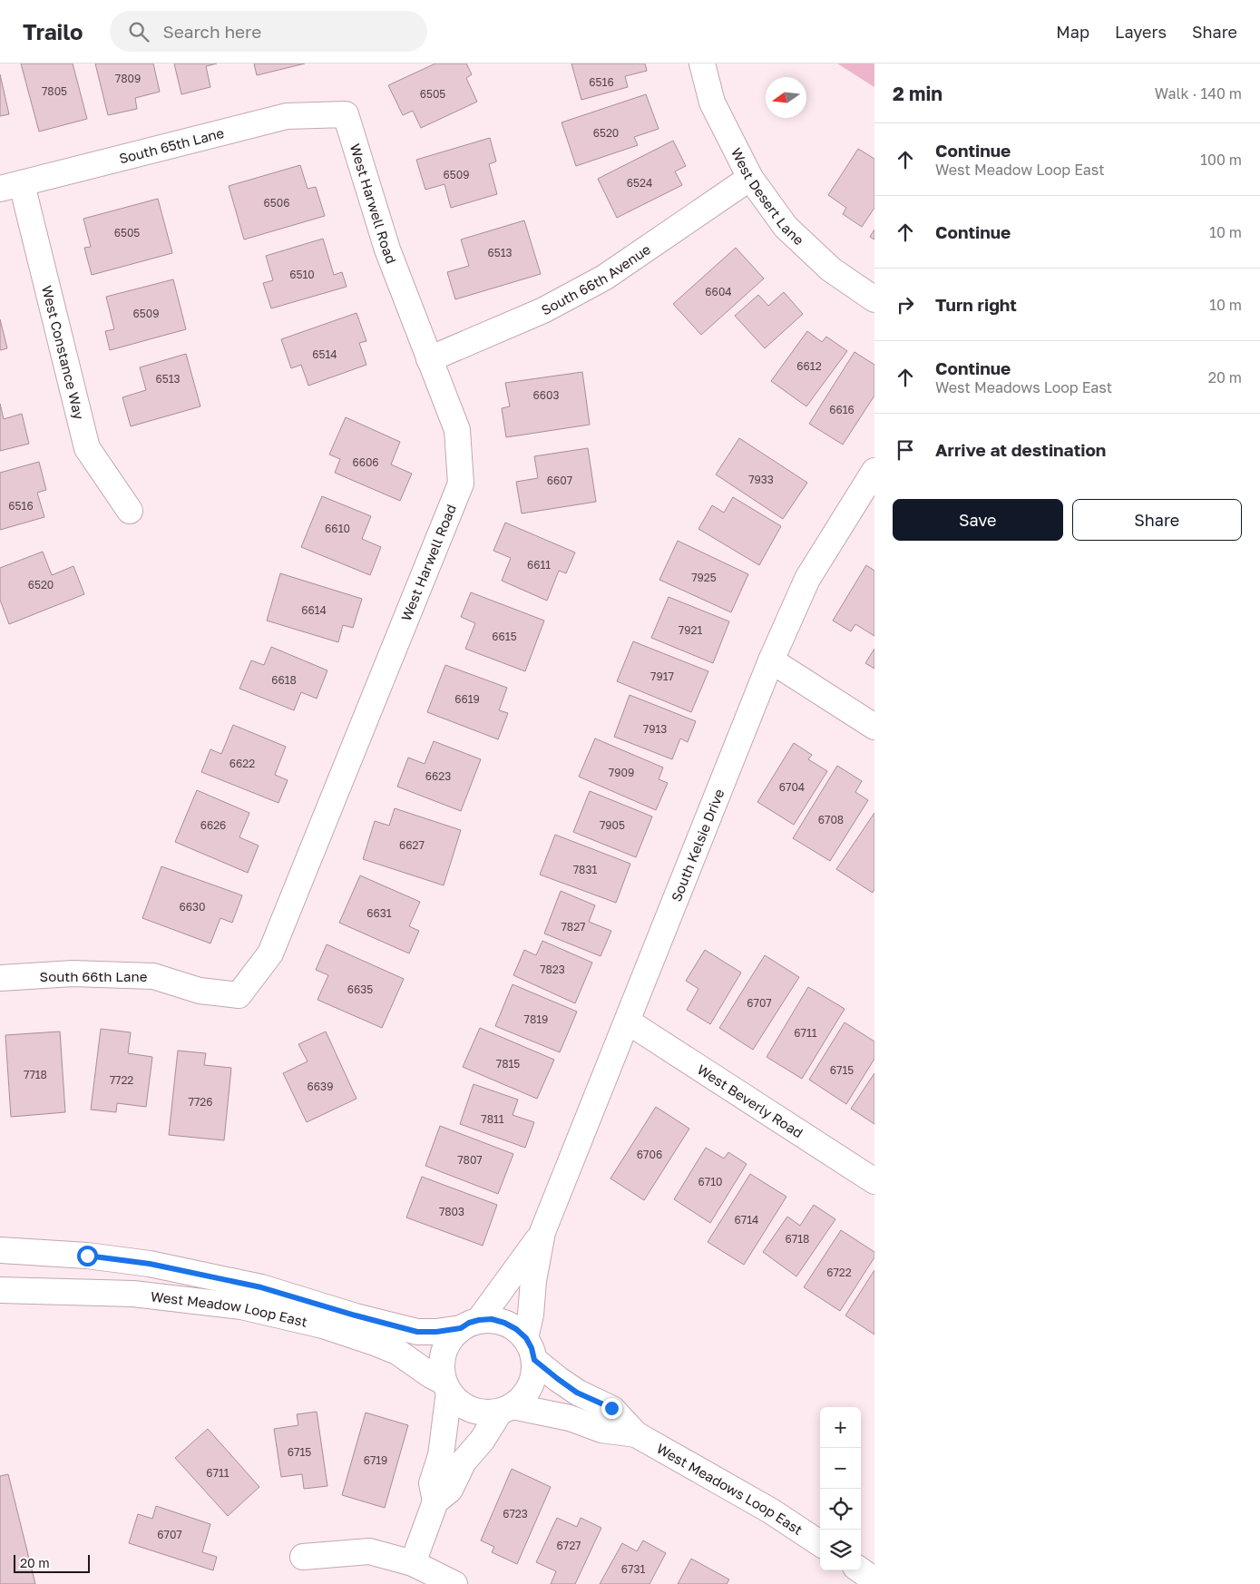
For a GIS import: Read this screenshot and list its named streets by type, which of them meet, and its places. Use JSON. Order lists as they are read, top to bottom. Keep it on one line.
{"streets":{"street":["South 65th Lane","West Desert Lane","West Harwell Road","South 66th Avenue","West Constance Way","South Kelsie Drive","South 66th Lane","West Beverly Road","West Meadow Loop East","West Meadows Loop East"]},"crossings":[["South 65th Lane","West Harwell Road"],["South 65th Lane","West Constance Way"],["West Desert Lane","South 66th Avenue"],["West Harwell Road","South 66th Avenue"],["West Harwell Road","South 66th Lane"],["South Kelsie Drive","West Beverly Road"],["South Kelsie Drive","West Meadow Loop East"],["South Kelsie Drive","West Meadows Loop East"],["West Meadow Loop East","West Meadows Loop East"]],"house_numbers":["7809","6516","7805","6505","6520","6509","6524","6506","6505","6513","6510","6604","6509","6514","6612","6513","6603","6616","6606","7933","6607","6516","6610","6611","7925","6520","6614","7921","6615","7917","6618","6619","7913","6622","7909","6623","6704","6708","6626","7905","6627","7831","6630","6631","7827","7823","6635","6707","7819","6711","7815","6715","7718","7722","6639","7726","7811","6706","7807","6710","7803","6714","6718","6722","6715","6719","6711","6723","6707","6727","6731"],"scale_bar":"20 m","north":"left","page":{"header":"Trailo","search":"Search here","nav":["Map","Layers","Share"],"heading":["2 min","Walk · 140 m"],"list":[["Continue","West Meadow Loop East","100 m"],["Continue","10 m"],["Turn right","10 m"],["Continue","West Meadows Loop East","20 m"],"Arrive at destination"],"buttons":["Save","Share"],"map_buttons":["+","−"],"scale":"20 m"}}
